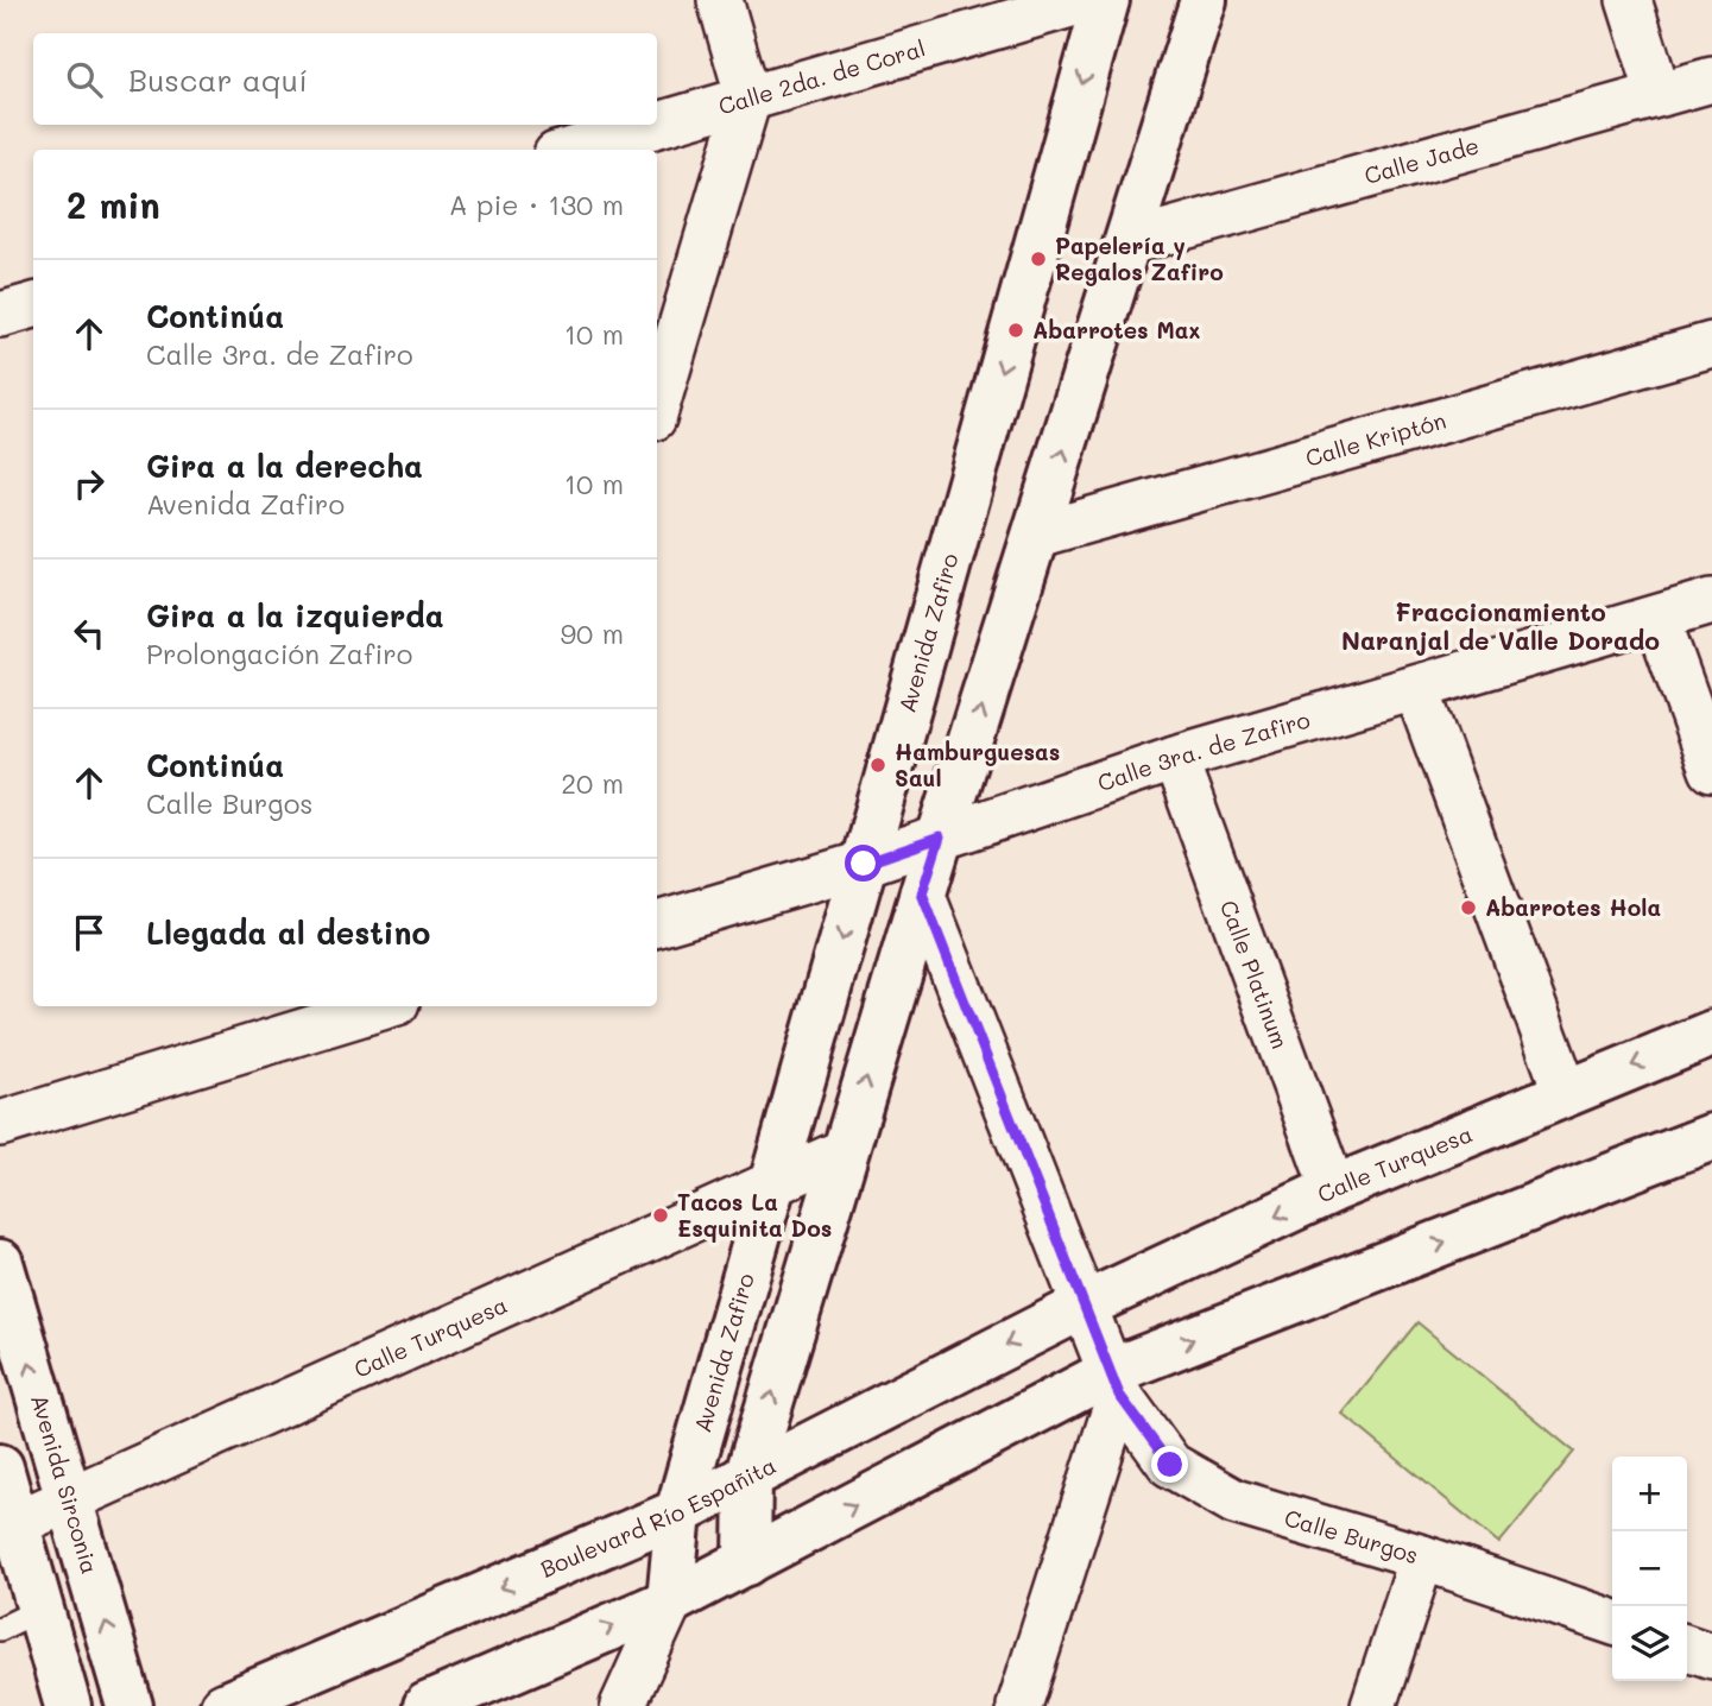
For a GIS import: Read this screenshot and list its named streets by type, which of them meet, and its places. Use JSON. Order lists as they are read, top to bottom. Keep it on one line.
{"streets":{"street":["Calle 2da. de Coral","Calle Jade","Calle Kriptón","Avenida Zafiro","Calle 3ra. de Zafiro","Calle Platinum","Calle Turquesa","Avenida Sirconia","Boulevard Río Españita","Calle Burgos"]},"crossings":[["Avenida Zafiro","Calle 3ra. de Zafiro"],["Avenida Zafiro","Calle Turquesa"],["Avenida Zafiro","Boulevard Río Españita"],["Calle 3ra. de Zafiro","Calle Platinum"],["Calle Platinum","Calle Turquesa"],["Calle Turquesa","Avenida Sirconia"],["Calle Turquesa","Boulevard Río Españita"],["Calle Turquesa","Calle Burgos"],["Boulevard Río Españita","Calle Burgos"]],"districts":["Fraccionamiento Naranjal de Valle Dorado"],"places":["Papelería y Regalos Zafiro","Abarrotes Max","Hamburguesas Saul","Abarrotes Hola","Tacos La Esquinita Dos"],"page":{"search":"Buscar aquí","heading":["2 min","A pie · 130 m"],"list":[["Continúa","Calle 3ra. de Zafiro","10 m"],["Gira a la derecha","Avenida Zafiro","10 m"],["Gira a la izquierda","Prolongación Zafiro","90 m"],["Continúa","Calle Burgos","20 m"],"Llegada al destino"],"map_buttons":["+","−"]}}
